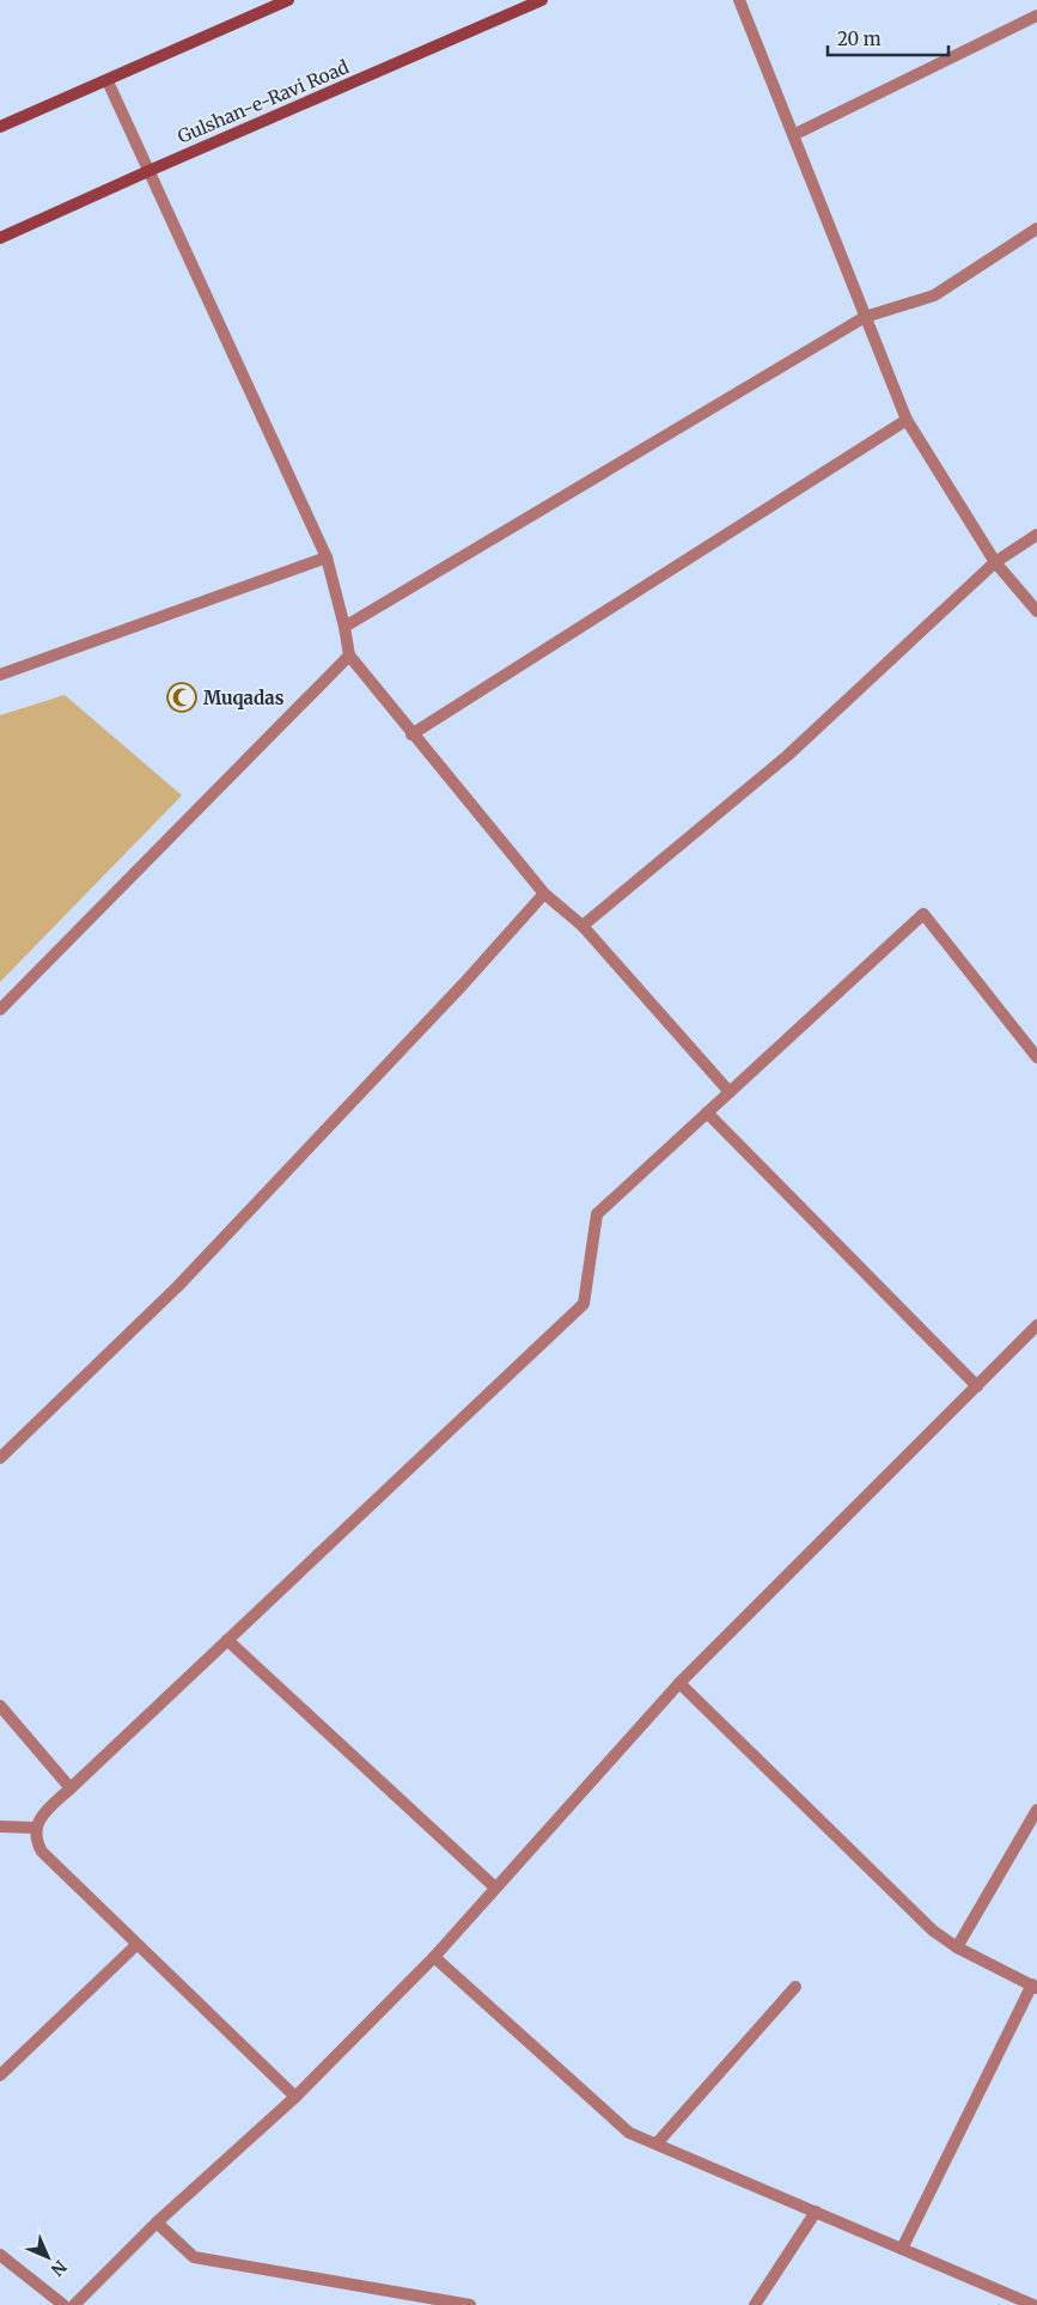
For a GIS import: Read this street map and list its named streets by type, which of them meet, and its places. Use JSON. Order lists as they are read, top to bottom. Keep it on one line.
{"streets":{"main road":["Gulshan-e-Ravi Road"]},"places":{"mosque":["Muqadas"]},"scale_bar":"20 m","north":"bottom right"}
